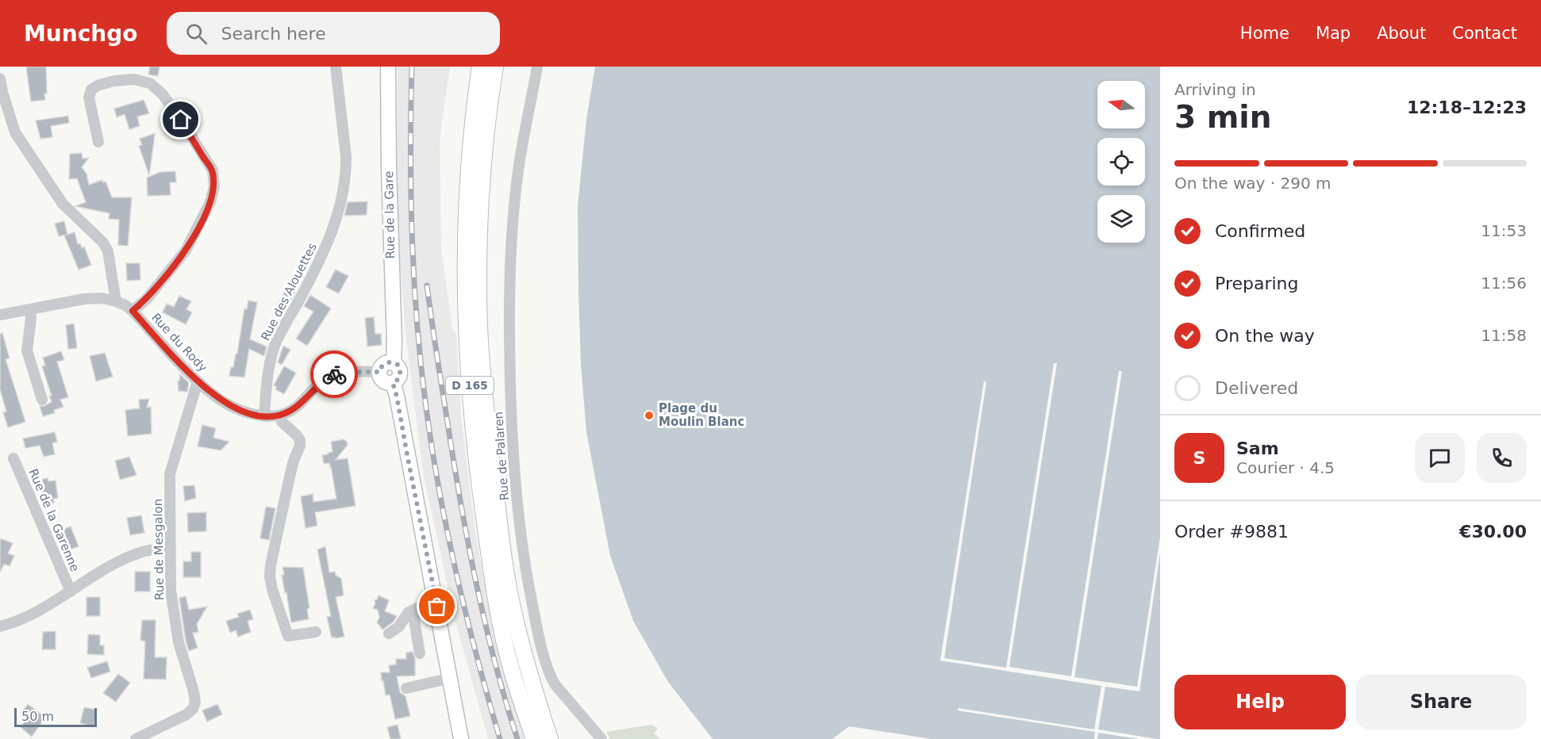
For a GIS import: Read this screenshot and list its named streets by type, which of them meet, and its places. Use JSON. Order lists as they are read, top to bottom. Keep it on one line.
{"streets":{"highway":["D 165"],"main road":["Rue de la Gare"],"street":["Rue des Alouettes","Rue du Rody","Rue de Palaren","Rue de la Garenne","Rue de Mesgalon"]},"crossings":[["Rue de la Gare","Rue du Rody"],["Rue des Alouettes","Rue du Rody"],["Rue du Rody","Rue de Mesgalon"],["Rue de la Garenne","Rue de Mesgalon"]],"places":["Plage du Moulin Blanc"],"scale_bar":"50 m","north":"left","page":{"header":"Munchgo","search":"Search here","nav":["Home","Map","About","Contact"],"heading":["3 min","Arriving in","12:18–12:23"],"panel":["Sam","Courier · 4.5","Order #9881","€30.00"],"bar":"On the way · 290 m","list":[["Confirmed","11:53"],["Preparing","11:56"],["On the way","11:58"],"Delivered"],"round":"S","buttons":["Help","Share"],"scale":"50 m"}}
